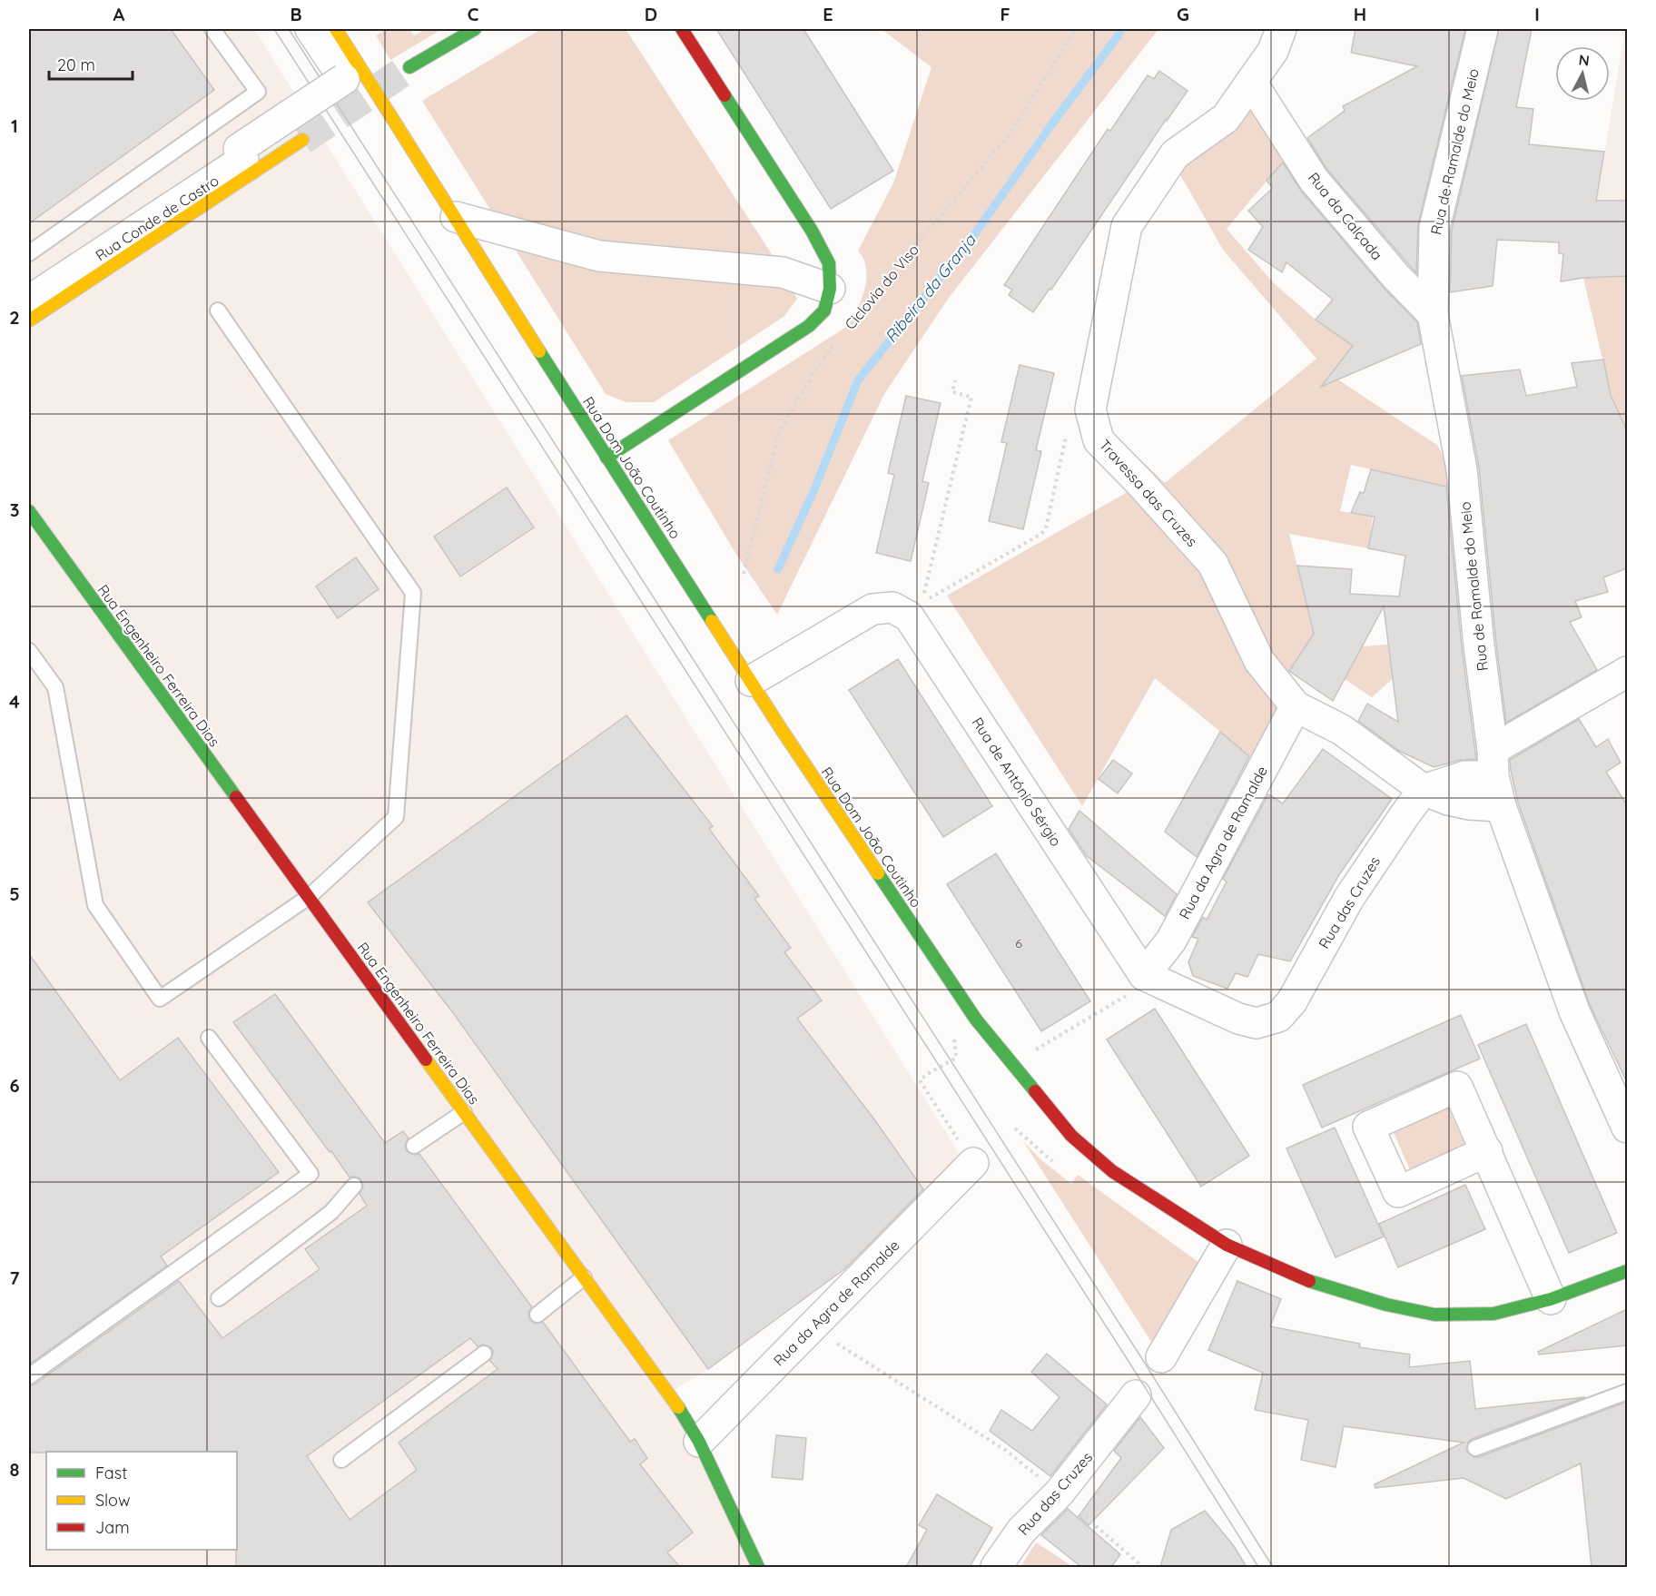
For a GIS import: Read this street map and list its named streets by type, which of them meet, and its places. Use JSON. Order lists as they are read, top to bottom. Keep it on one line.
{"streets":{"street":["Rua de Ramalde do Meio","Rua da Calçada","Rua Conde de Castro","Rua Dom João Coutinho","Travessa das Cruzes","Rua Engenheiro Ferreira Dias","Rua de António Sérgio","Rua da Agra de Ramalde","Rua das Cruzes"],"path":["Ciclovia do Viso"]},"crossings":[["Rua de Ramalde do Meio","Rua da Calçada"],["Rua da Calçada","Travessa das Cruzes"],["Rua Dom João Coutinho","Rua de António Sérgio"],["Travessa das Cruzes","Rua da Agra de Ramalde"],["Travessa das Cruzes","Rua das Cruzes"],["Rua Engenheiro Ferreira Dias","Rua da Agra de Ramalde"],["Rua de António Sérgio","Rua da Agra de Ramalde"],["Rua de António Sérgio","Rua das Cruzes"],["Rua da Agra de Ramalde","Rua das Cruzes"]],"water":["Ribeira da Granja"],"house_numbers":["6"],"legend":["Fast","Slow","Jam"],"scale_bar":"20 m","north":"top","grid":{"columns":["A","B","C","D","E","F","G","H","I"],"rows":["1","2","3","4","5","6","7","8"]}}
